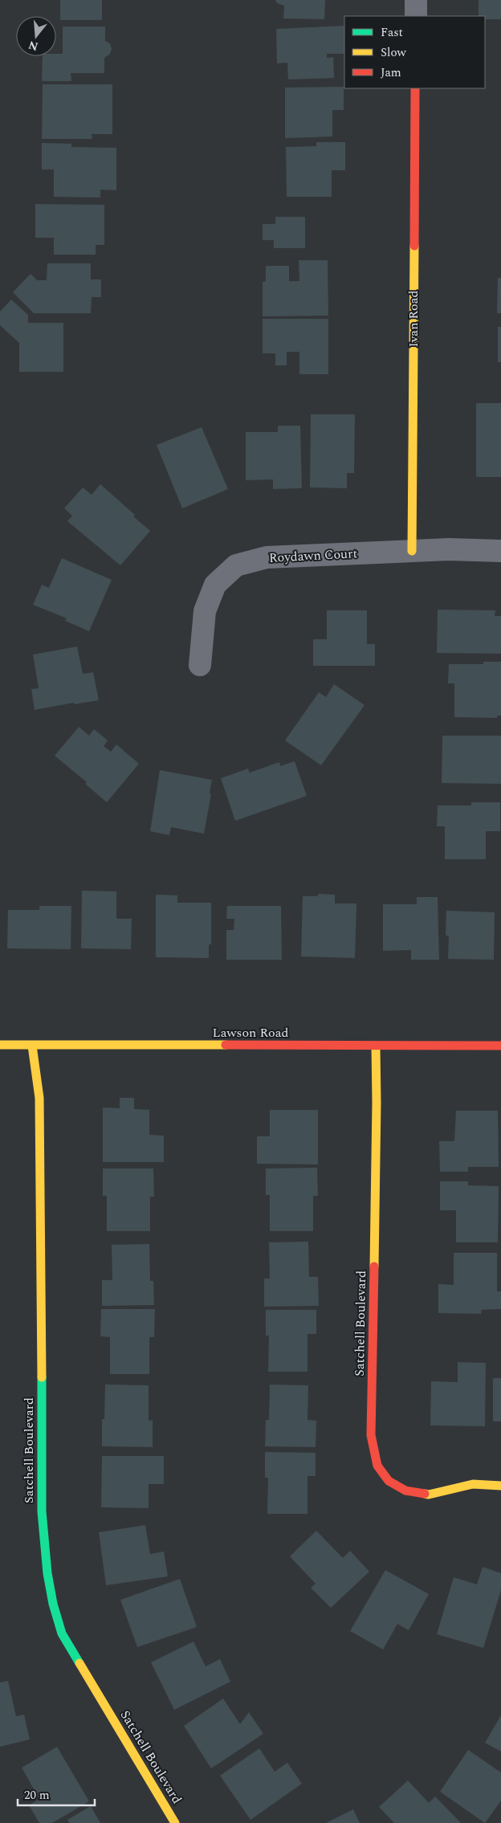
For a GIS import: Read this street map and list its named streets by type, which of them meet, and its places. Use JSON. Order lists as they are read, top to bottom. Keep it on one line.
{"streets":{"street":["Ivan Road","Roydawn Court","Lawson Road","Satchell Boulevard"]},"crossings":[["Ivan Road","Roydawn Court"],["Lawson Road","Satchell Boulevard"]],"legend":["Fast","Slow","Jam"],"scale_bar":"20 m","north":"bottom"}
